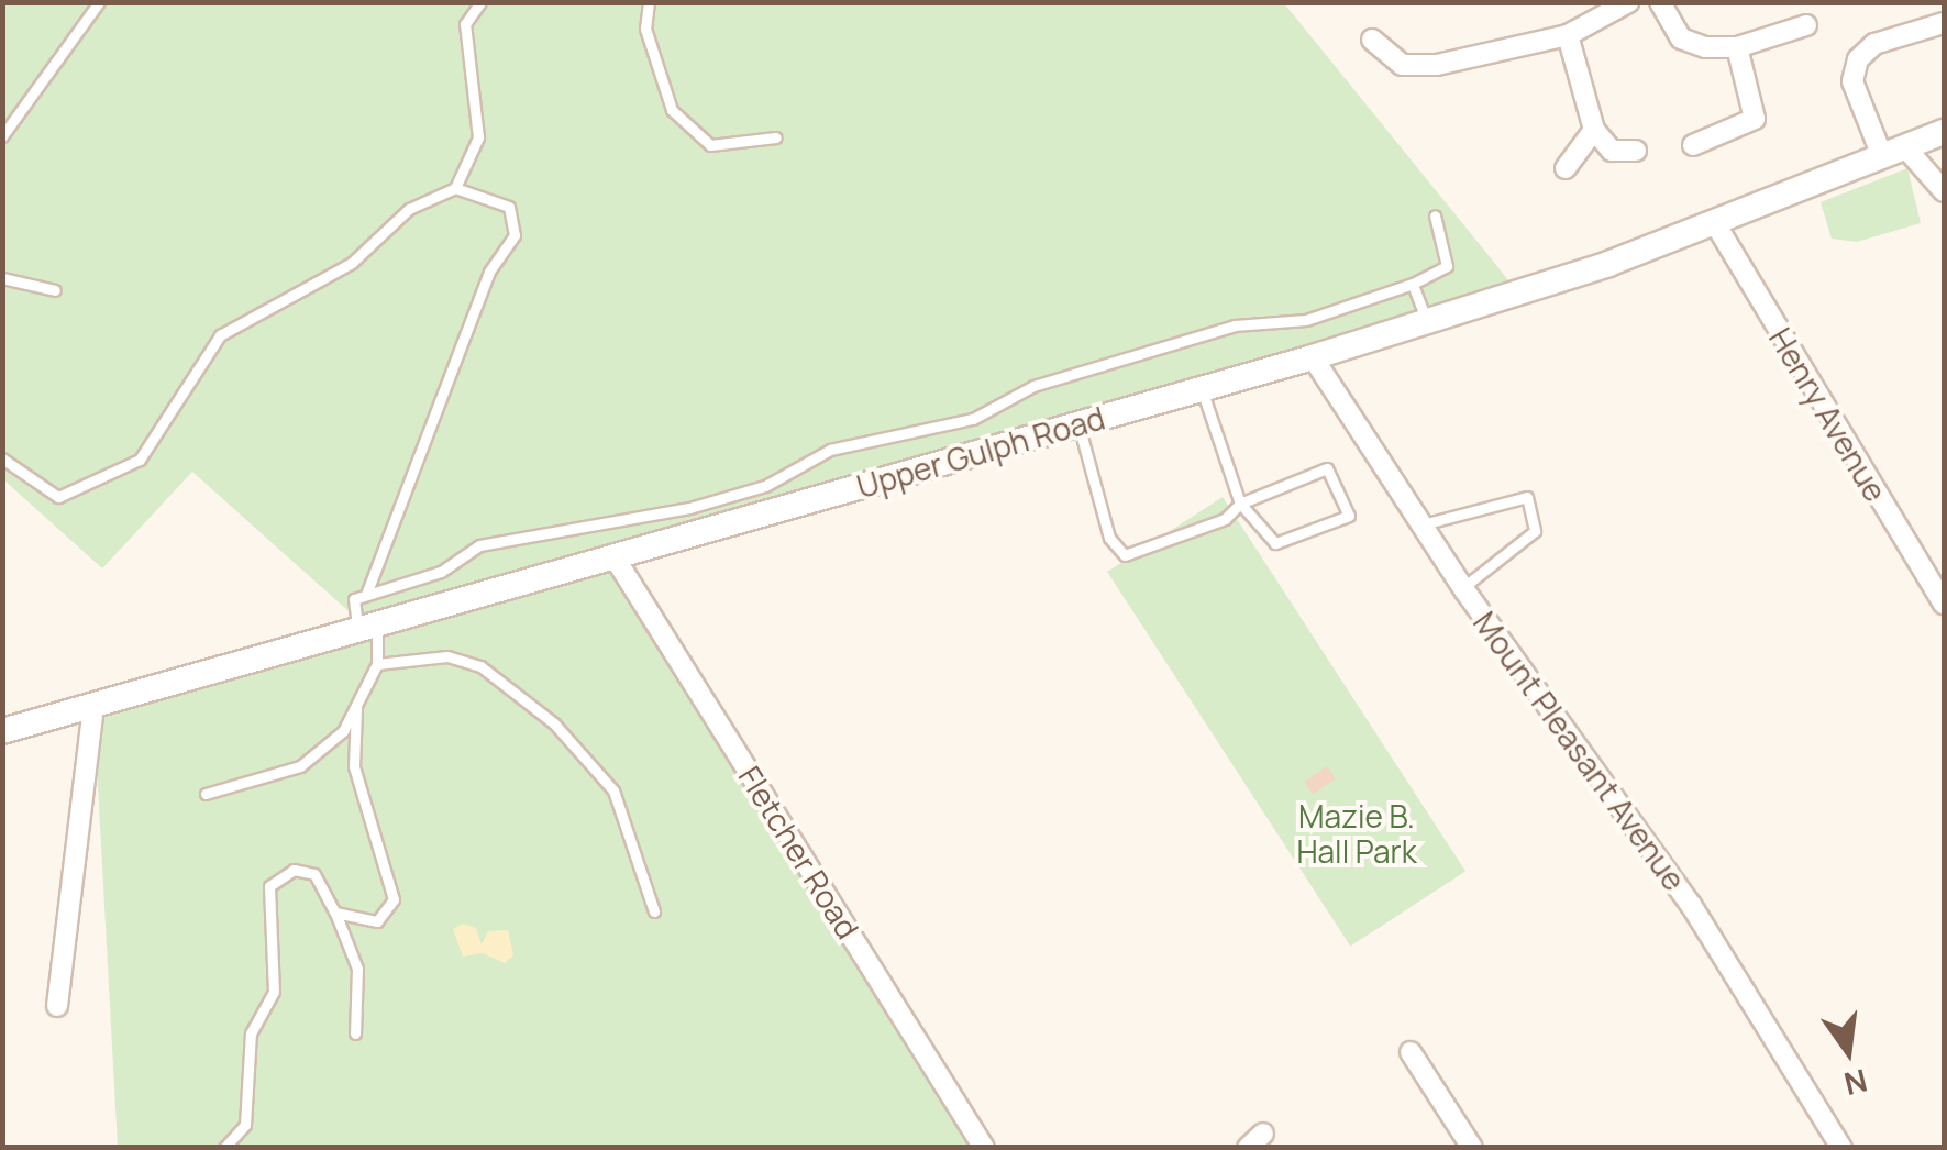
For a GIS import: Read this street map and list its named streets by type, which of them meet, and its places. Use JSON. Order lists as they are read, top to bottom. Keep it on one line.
{"streets":{"street":["Henry Avenue","Upper Gulph Road","Mount Pleasant Avenue","Fletcher Road"]},"crossings":[["Henry Avenue","Upper Gulph Road"],["Upper Gulph Road","Mount Pleasant Avenue"],["Upper Gulph Road","Fletcher Road"]],"parks":["Mazie B. Hall Park"],"north":"bottom"}
